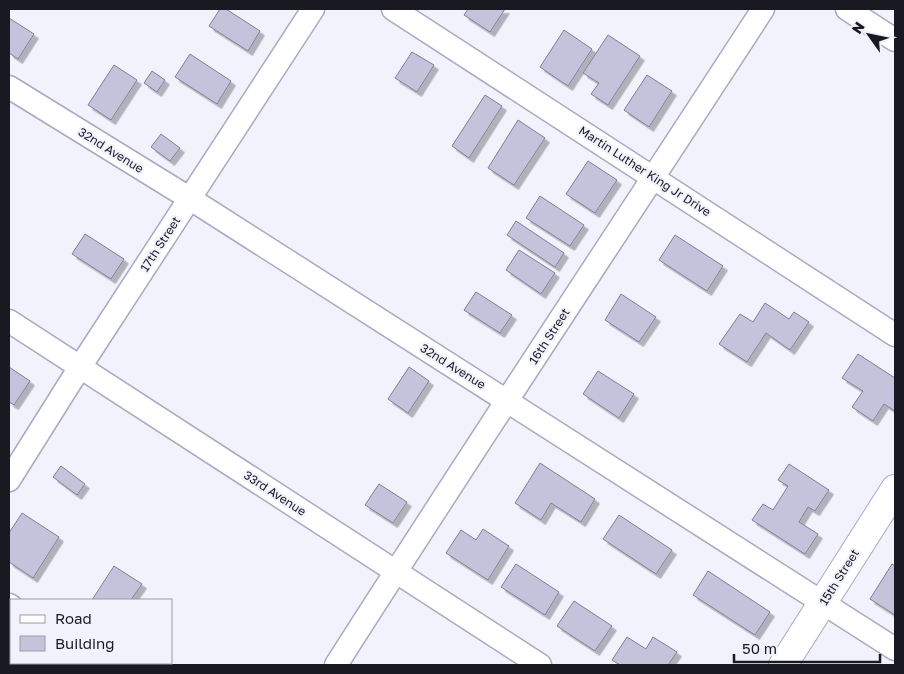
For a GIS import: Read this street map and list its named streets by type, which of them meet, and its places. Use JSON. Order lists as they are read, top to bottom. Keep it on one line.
{"streets":{"street":["32nd Avenue","Martin Luther King Jr Drive","17th Street","16th Street","33rd Avenue","15th Street"]},"crossings":[["32nd Avenue","17th Street"],["32nd Avenue","16th Street"],["32nd Avenue","15th Street"],["Martin Luther King Jr Drive","16th Street"],["17th Street","33rd Avenue"],["16th Street","33rd Avenue"]],"legend":["Road","Building"],"scale_bar":"50 m","north":"top left"}
